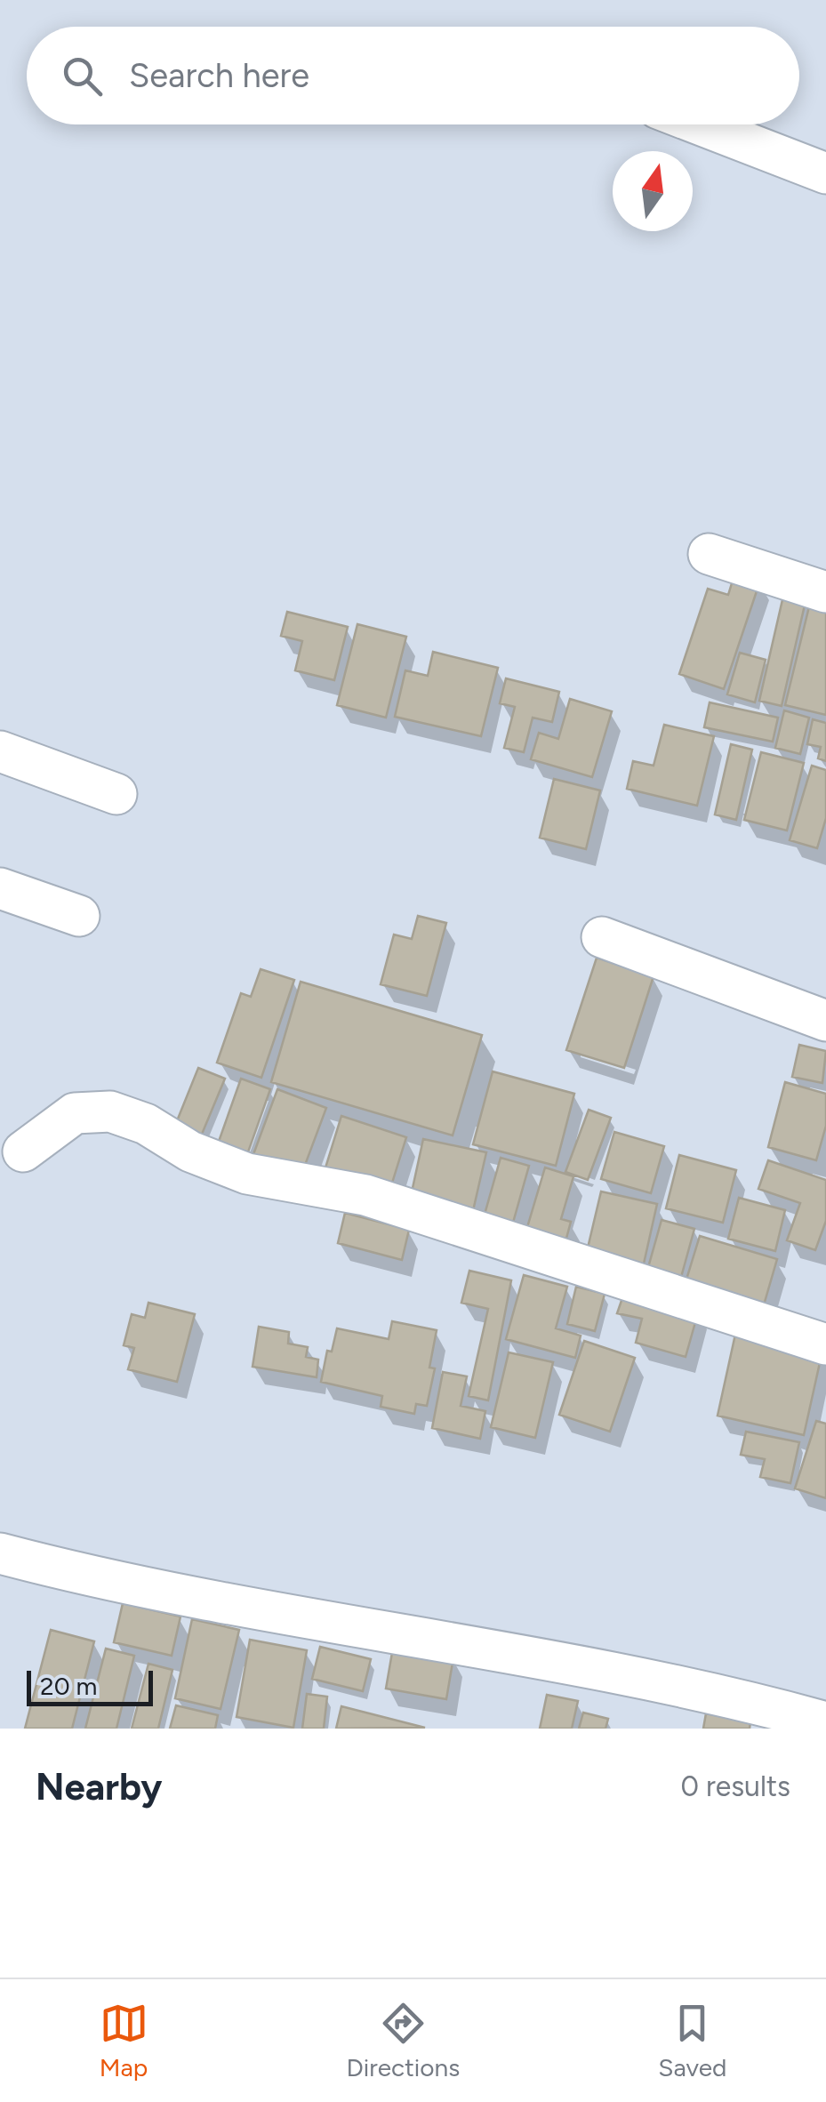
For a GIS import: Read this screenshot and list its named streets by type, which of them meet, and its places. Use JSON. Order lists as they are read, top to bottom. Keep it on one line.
{"scale_bar":"20 m","north":"top","page":{"search":"Search here","scale":"20 m","heading":["Nearby","0 results"],"nav":["Map","Directions","Saved"]}}
